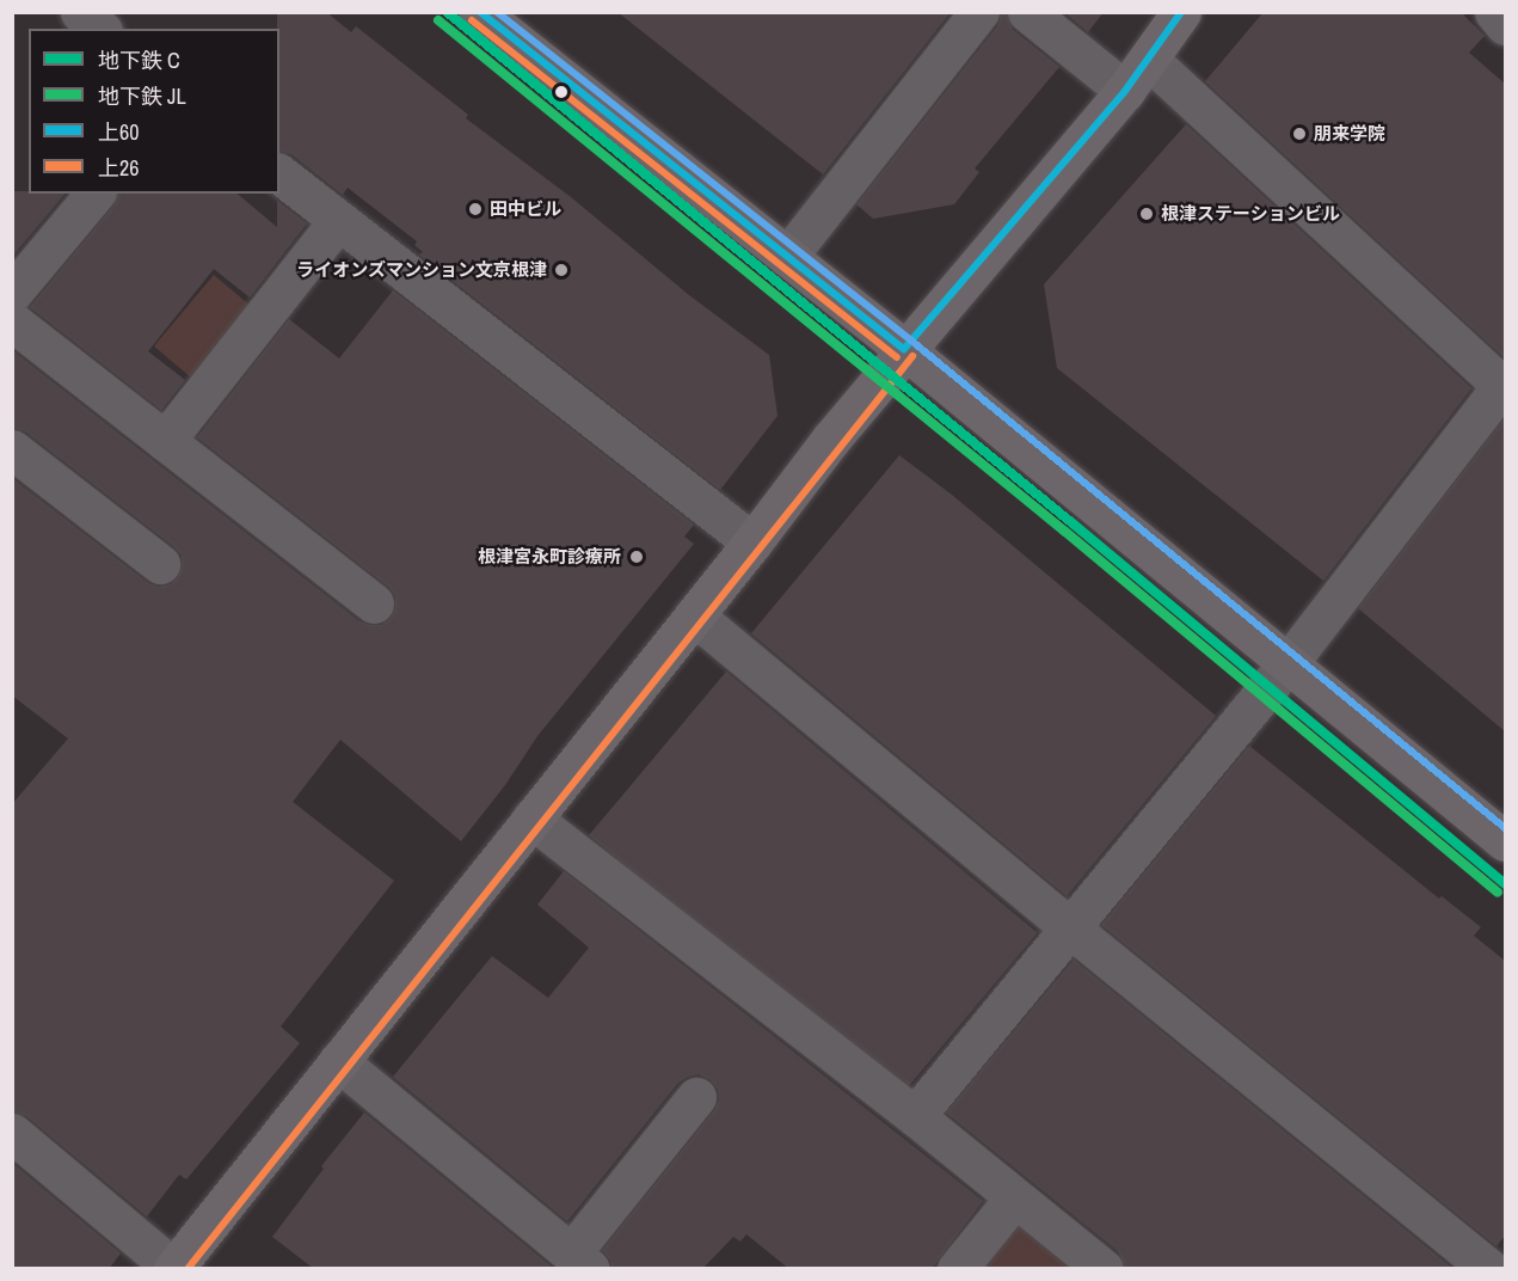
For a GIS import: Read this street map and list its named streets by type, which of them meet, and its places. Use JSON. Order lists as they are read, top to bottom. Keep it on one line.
{"places":["朋来学院","田中ビル","根津ステーションビル","ライオンズマンション文京根津","根津宮永町診療所"],"lines":["metro line C","transit line 上60","metro line JL","transit line 上26"],"legend":["地下鉄 C","地下鉄 JL","上60","上26"]}
